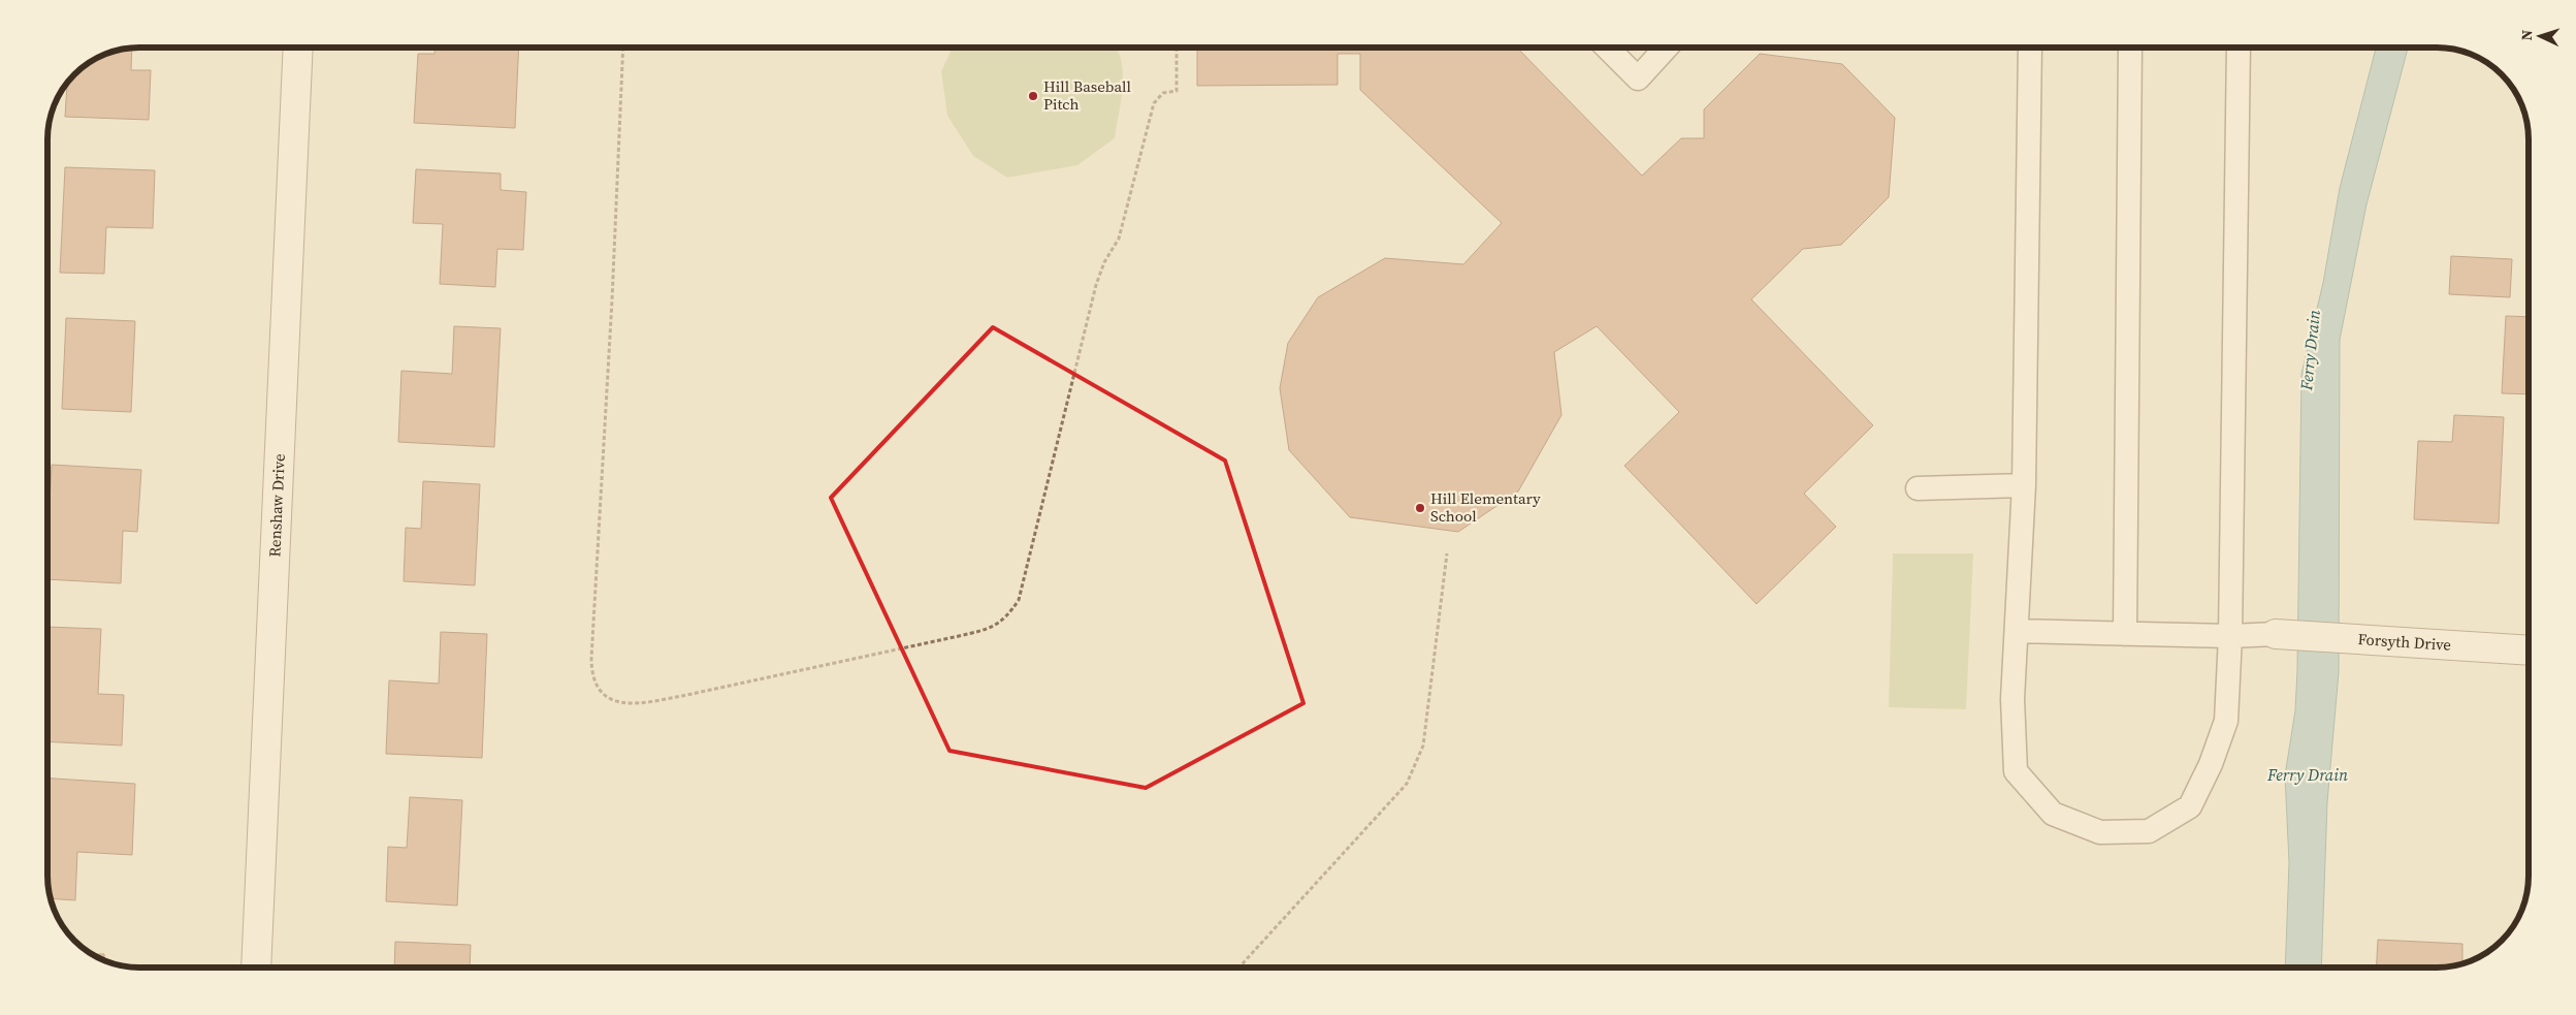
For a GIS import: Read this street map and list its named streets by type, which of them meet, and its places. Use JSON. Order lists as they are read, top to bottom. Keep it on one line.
{"streets":{"street":["Renshaw Drive","Forsyth Drive"]},"water":["Ferry Drain"],"places":["Hill Baseball Pitch","Hill Elementary School"],"north":"left"}
